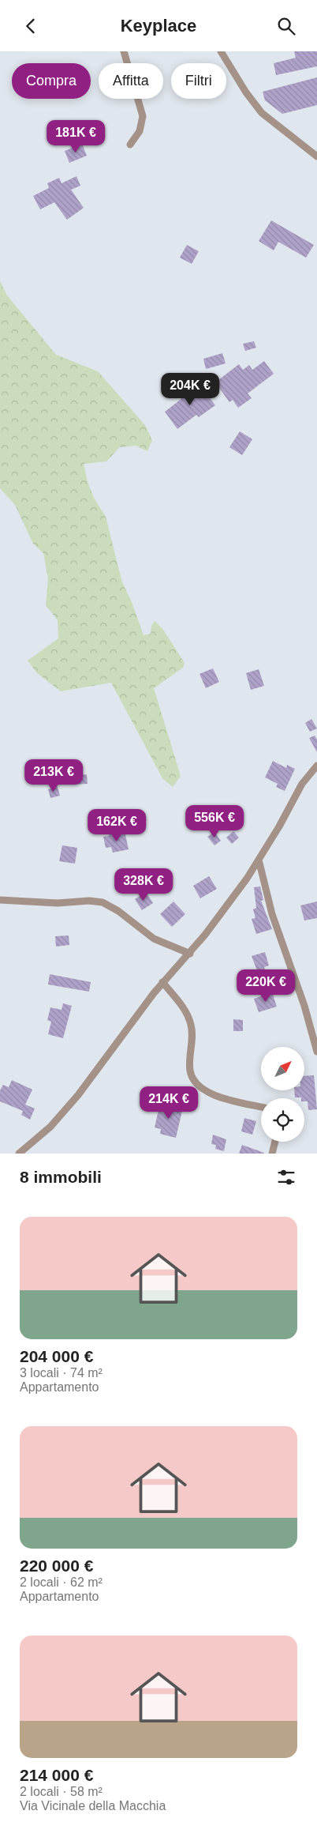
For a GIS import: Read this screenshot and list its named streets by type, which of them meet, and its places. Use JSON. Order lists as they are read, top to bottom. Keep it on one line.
{"north":"top right","page":{"header":"Keyplace","chip":["Compra","Affitta","Filtri"],"price":["181K €","204K €","213K €","556K €","162K €","328K €","220K €","214K €"],"heading":"8 immobili","list":[{"name":"204 000 €","note":"3 locali · 74 m² · Appartamento"},{"name":"220 000 €","note":"2 locali · 62 m² · Appartamento"},{"name":"214 000 €","note":"2 locali · 58 m² · Via Vicinale della Macchia"}]}}
